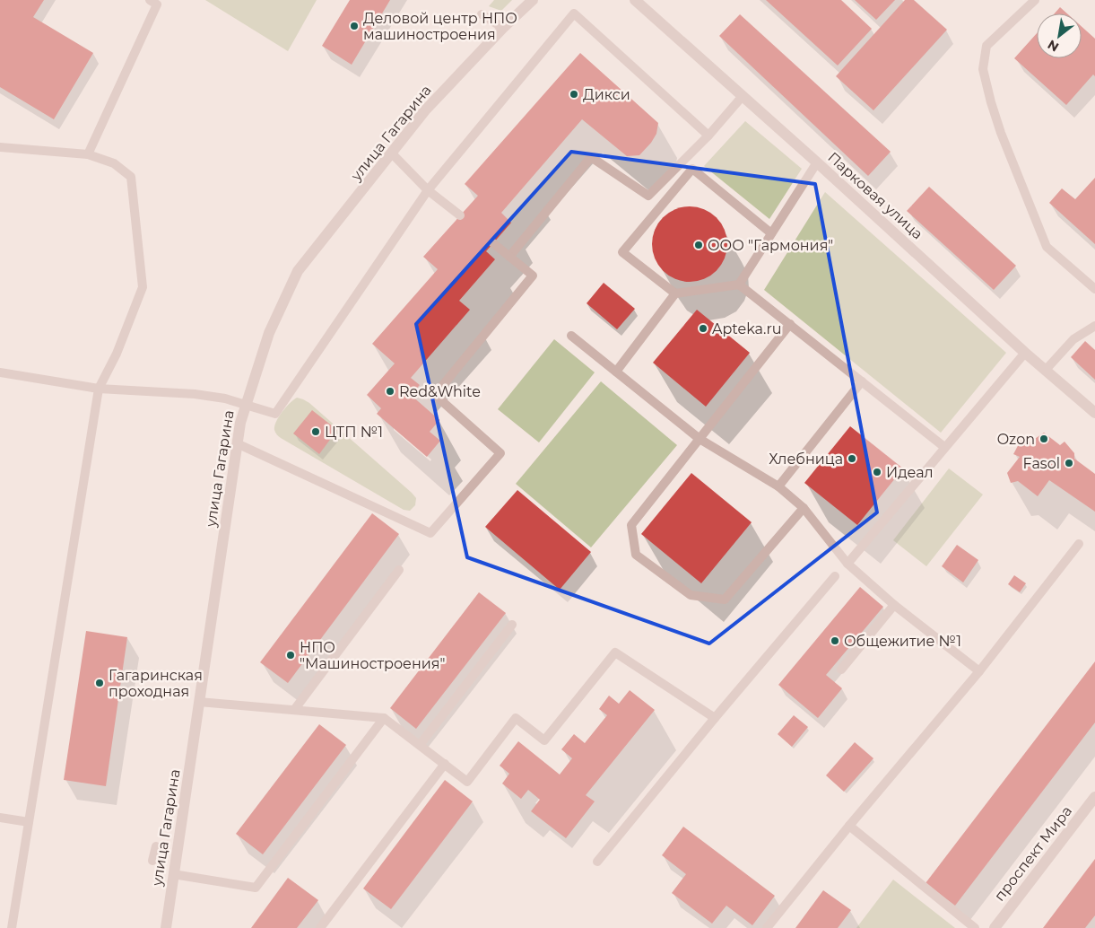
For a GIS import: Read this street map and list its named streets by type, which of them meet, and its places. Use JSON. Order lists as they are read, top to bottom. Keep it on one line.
{"streets":{"street":["улица Гагарина","Парковая улица","проспект Мира"]},"places":["Деловой центр НПО машиностроения","Дикси","ООО \"Гармония\"","Apteka.ru","Red&White","ЦТП №1","Ozon","Хлебница","Fasol","Идеал","Общежитие №1","НПО \"Машиностроения\"","Гагаринская проходная"],"north":"bottom left"}
